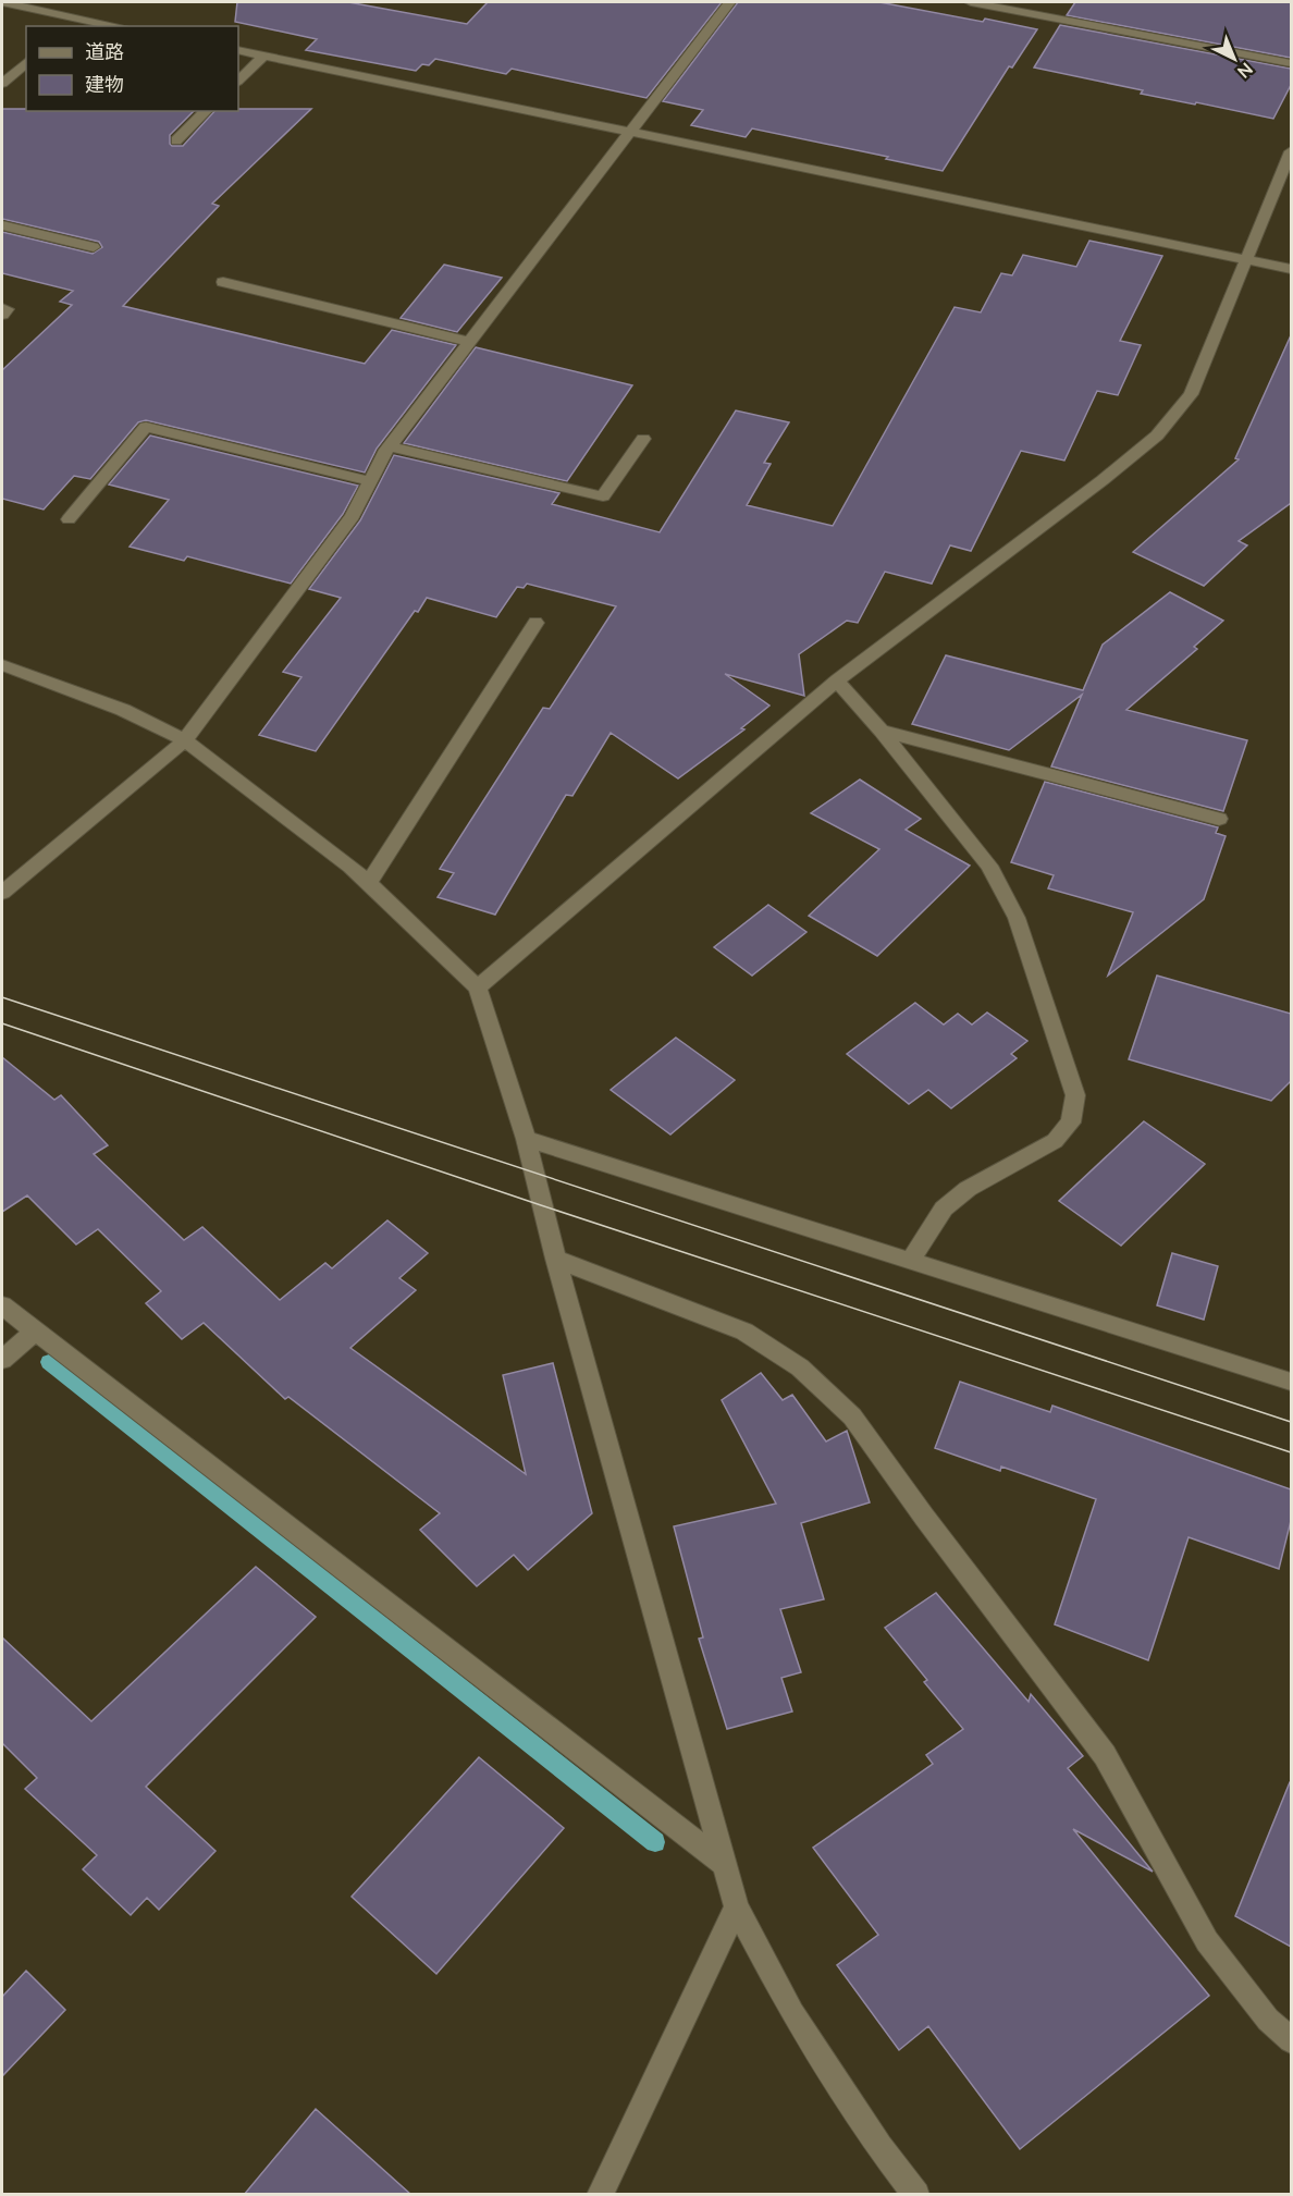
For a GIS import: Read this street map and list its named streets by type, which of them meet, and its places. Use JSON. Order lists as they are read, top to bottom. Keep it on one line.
{"legend":["道路","建物"],"north":"bottom right"}
